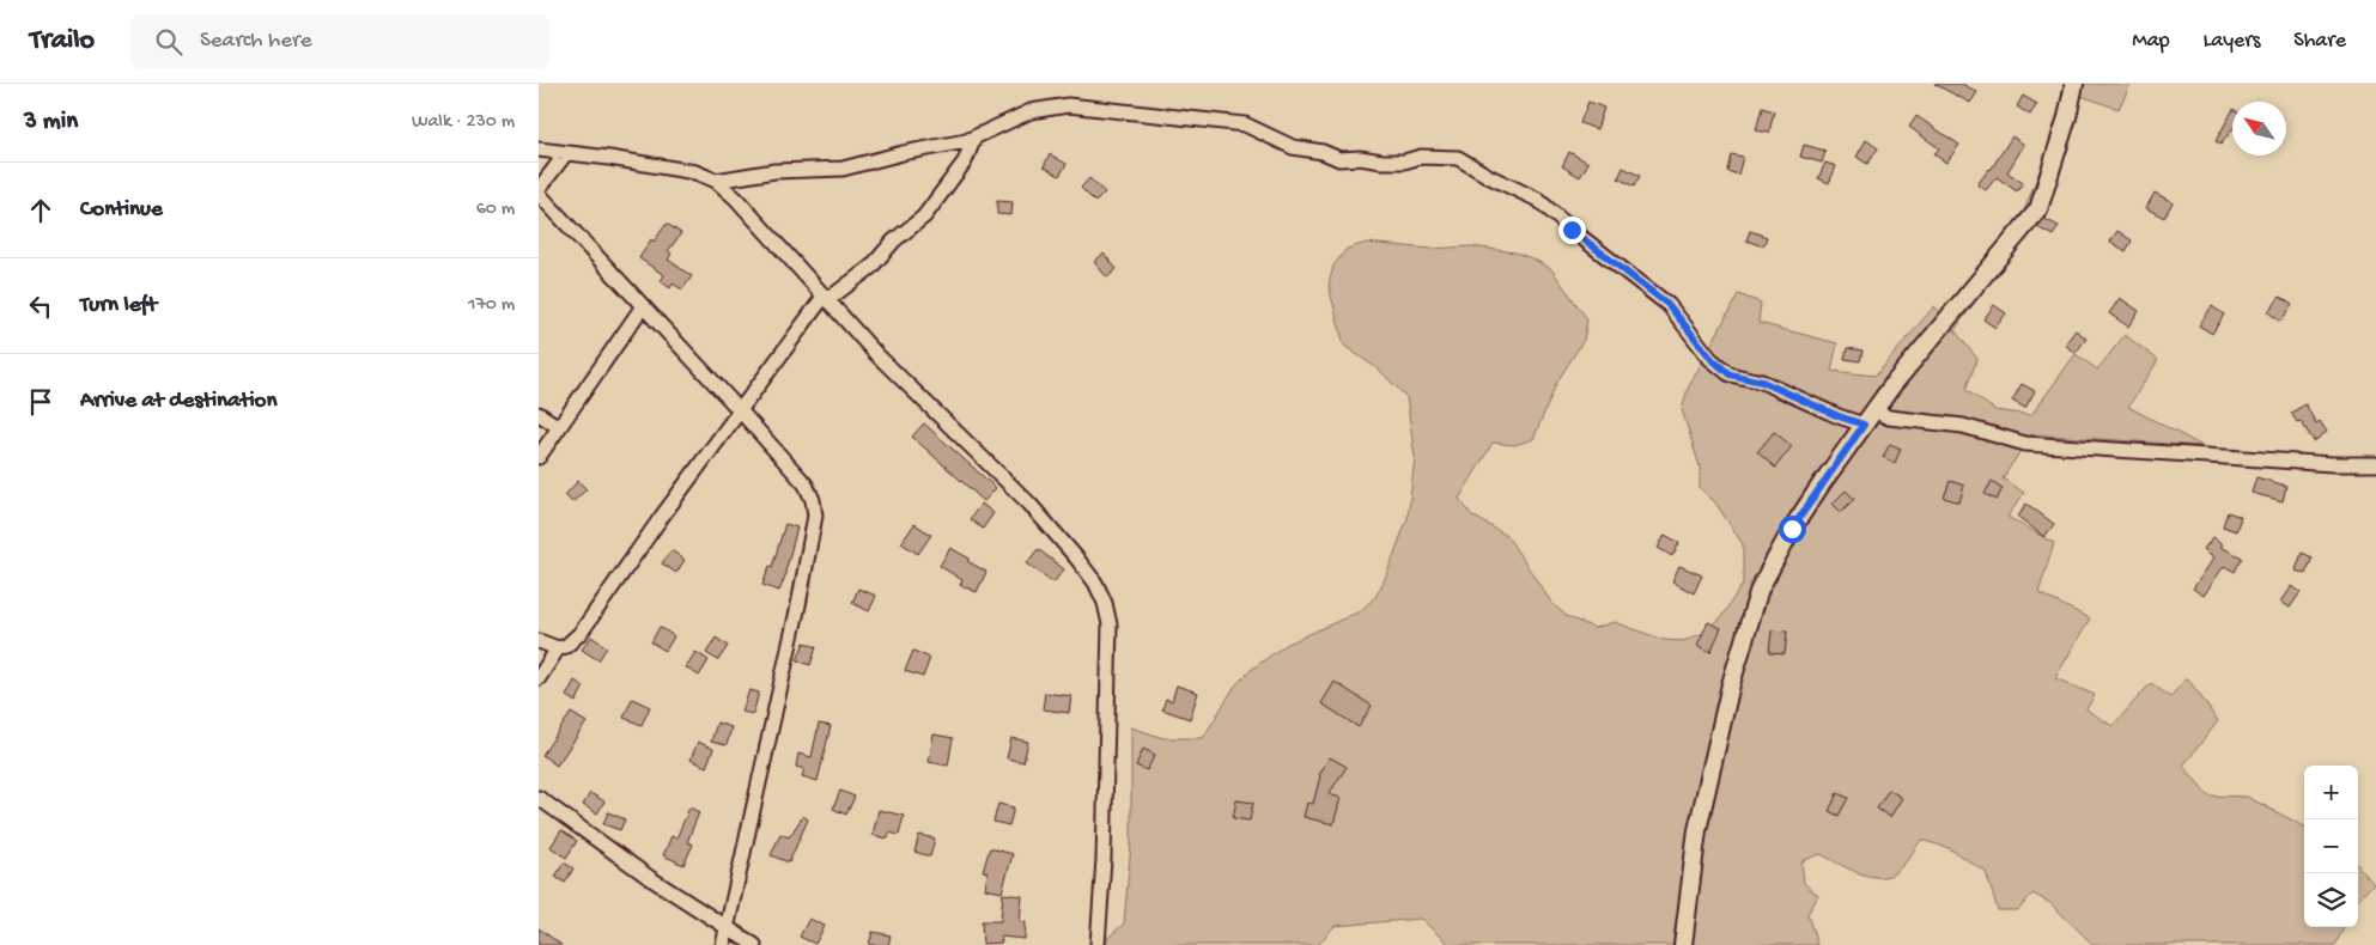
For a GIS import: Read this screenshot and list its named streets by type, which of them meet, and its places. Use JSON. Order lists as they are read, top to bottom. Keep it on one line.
{"north":"top left","page":{"header":"Trailo","search":"Search here","nav":["Map","Layers","Share"],"heading":["3 min","Walk · 230 m"],"list":[["Continue","60 m"],["Turn left","170 m"],"Arrive at destination"],"map_buttons":["+","−"]}}
